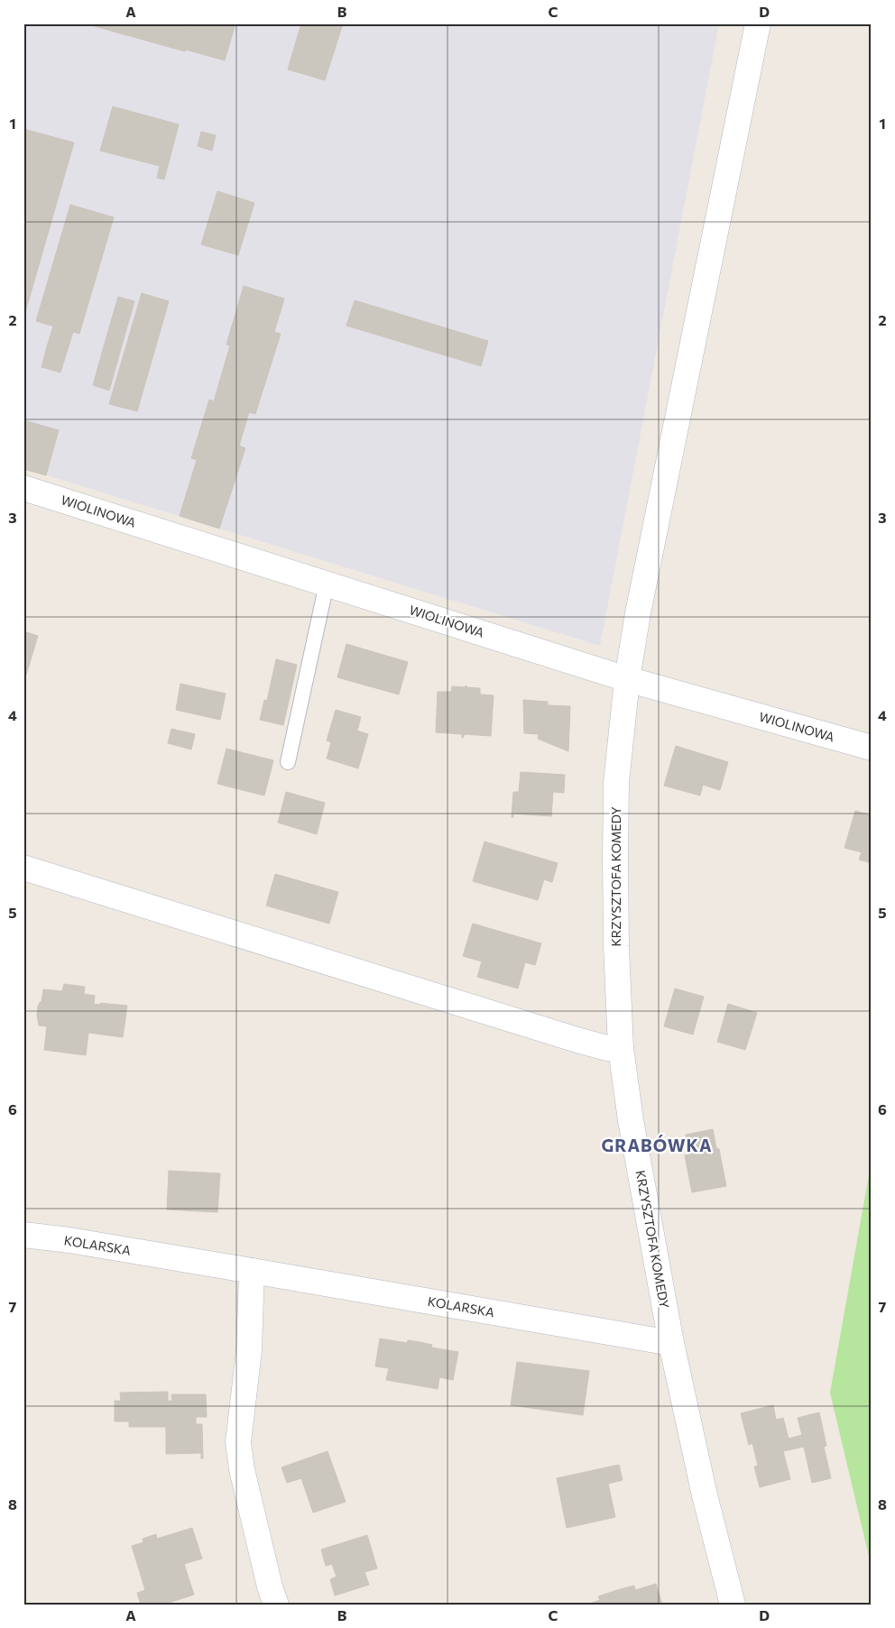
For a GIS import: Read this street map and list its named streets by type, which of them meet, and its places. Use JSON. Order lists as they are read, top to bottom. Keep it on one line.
{"streets":{"street":["WIOLINOWA","KRZYSZTOFA KOMEDY","KOLARSKA"]},"crossings":[["WIOLINOWA","KRZYSZTOFA KOMEDY"],["KRZYSZTOFA KOMEDY","KOLARSKA"]],"districts":["GRABÓWKA"],"grid":{"columns":["A","B","C","D"],"rows":["1","2","3","4","5","6","7","8"]}}
